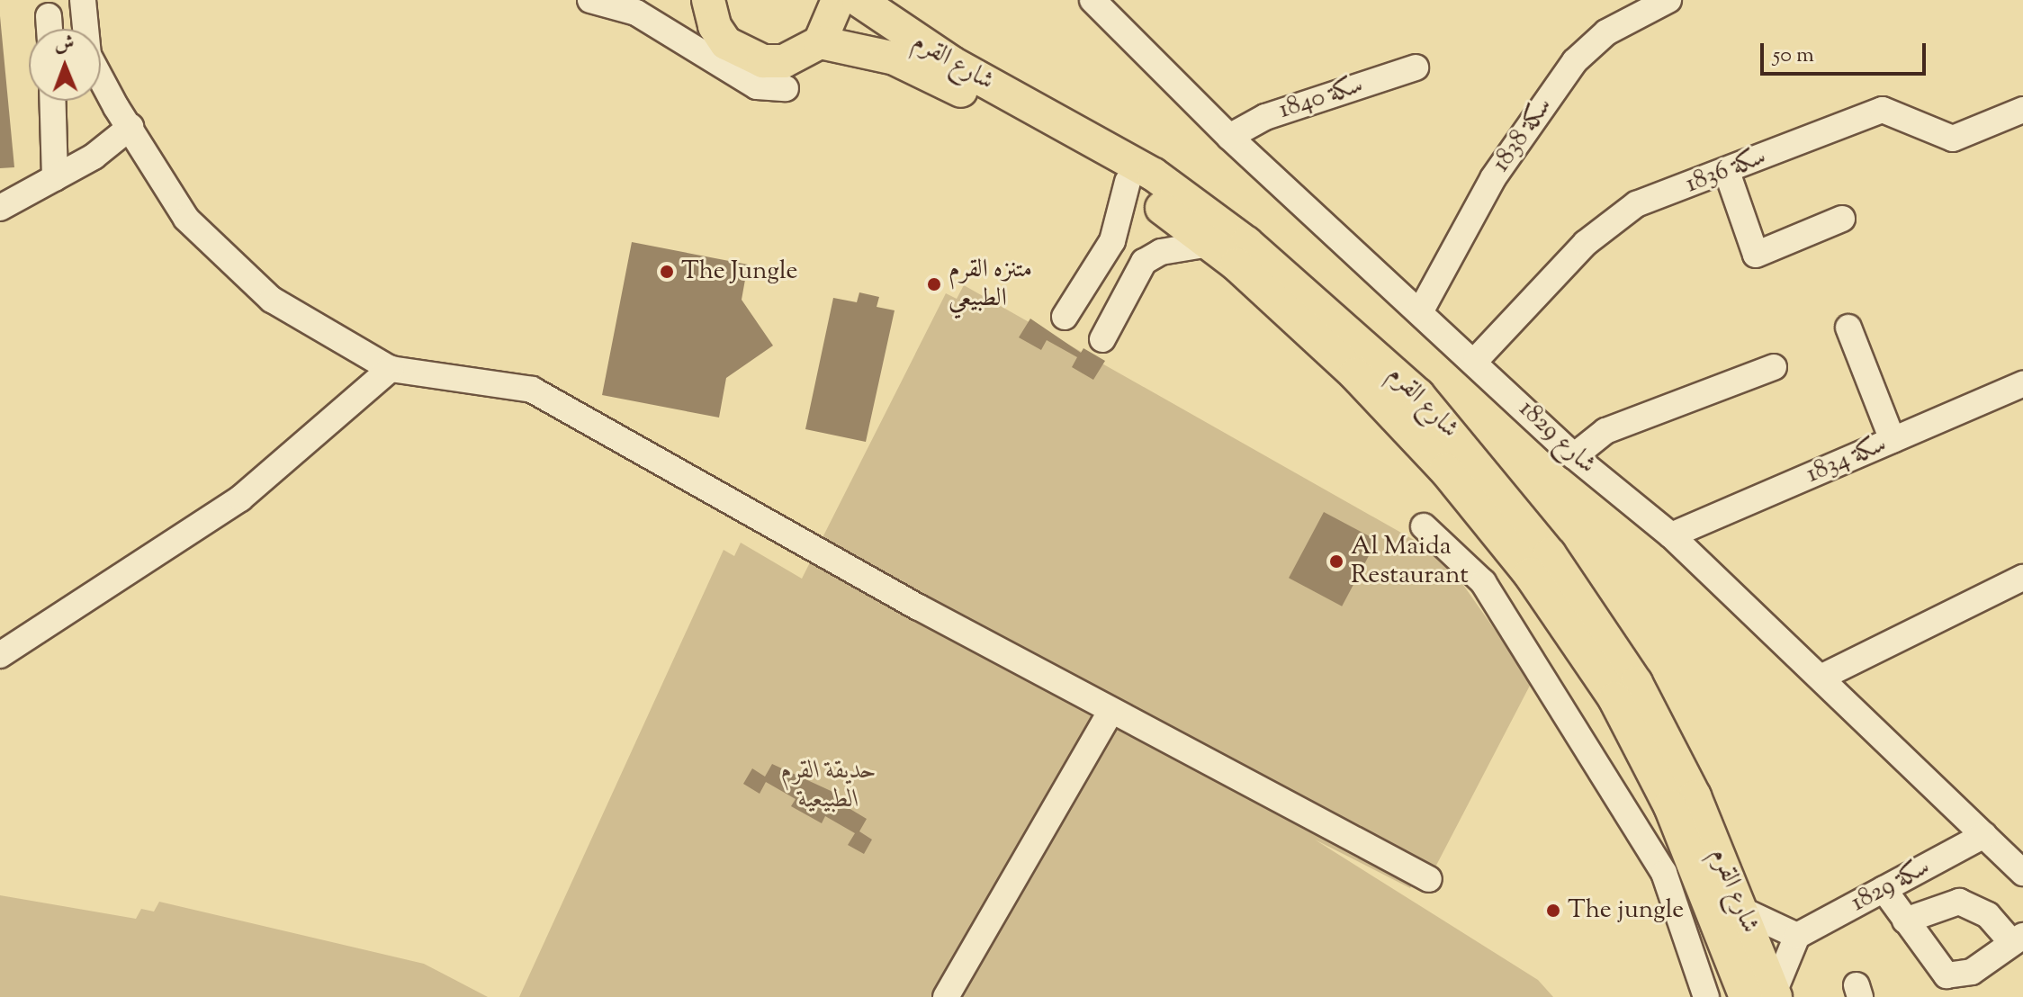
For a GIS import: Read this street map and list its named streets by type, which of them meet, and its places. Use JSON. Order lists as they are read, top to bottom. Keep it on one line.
{"streets":{"main road":["شارع القرم"],"street":["سكة 1840","1838 سكة","سكة 1836","1829 شارع","سكة 1834","سكة 1829"]},"crossings":[["سكة 1840","1829 شارع"],["1838 سكة","1829 شارع"],["سكة 1836","1829 شارع"],["1829 شارع","سكة 1834"],["1829 شارع","سكة 1829"]],"parks":["حديقة القرم الطبيعية"],"places":["The Jungle","متنزه القرم الطبيعي","Al Maida Restaurant","The jungle"],"scale_bar":"50 m","north":"top"}
